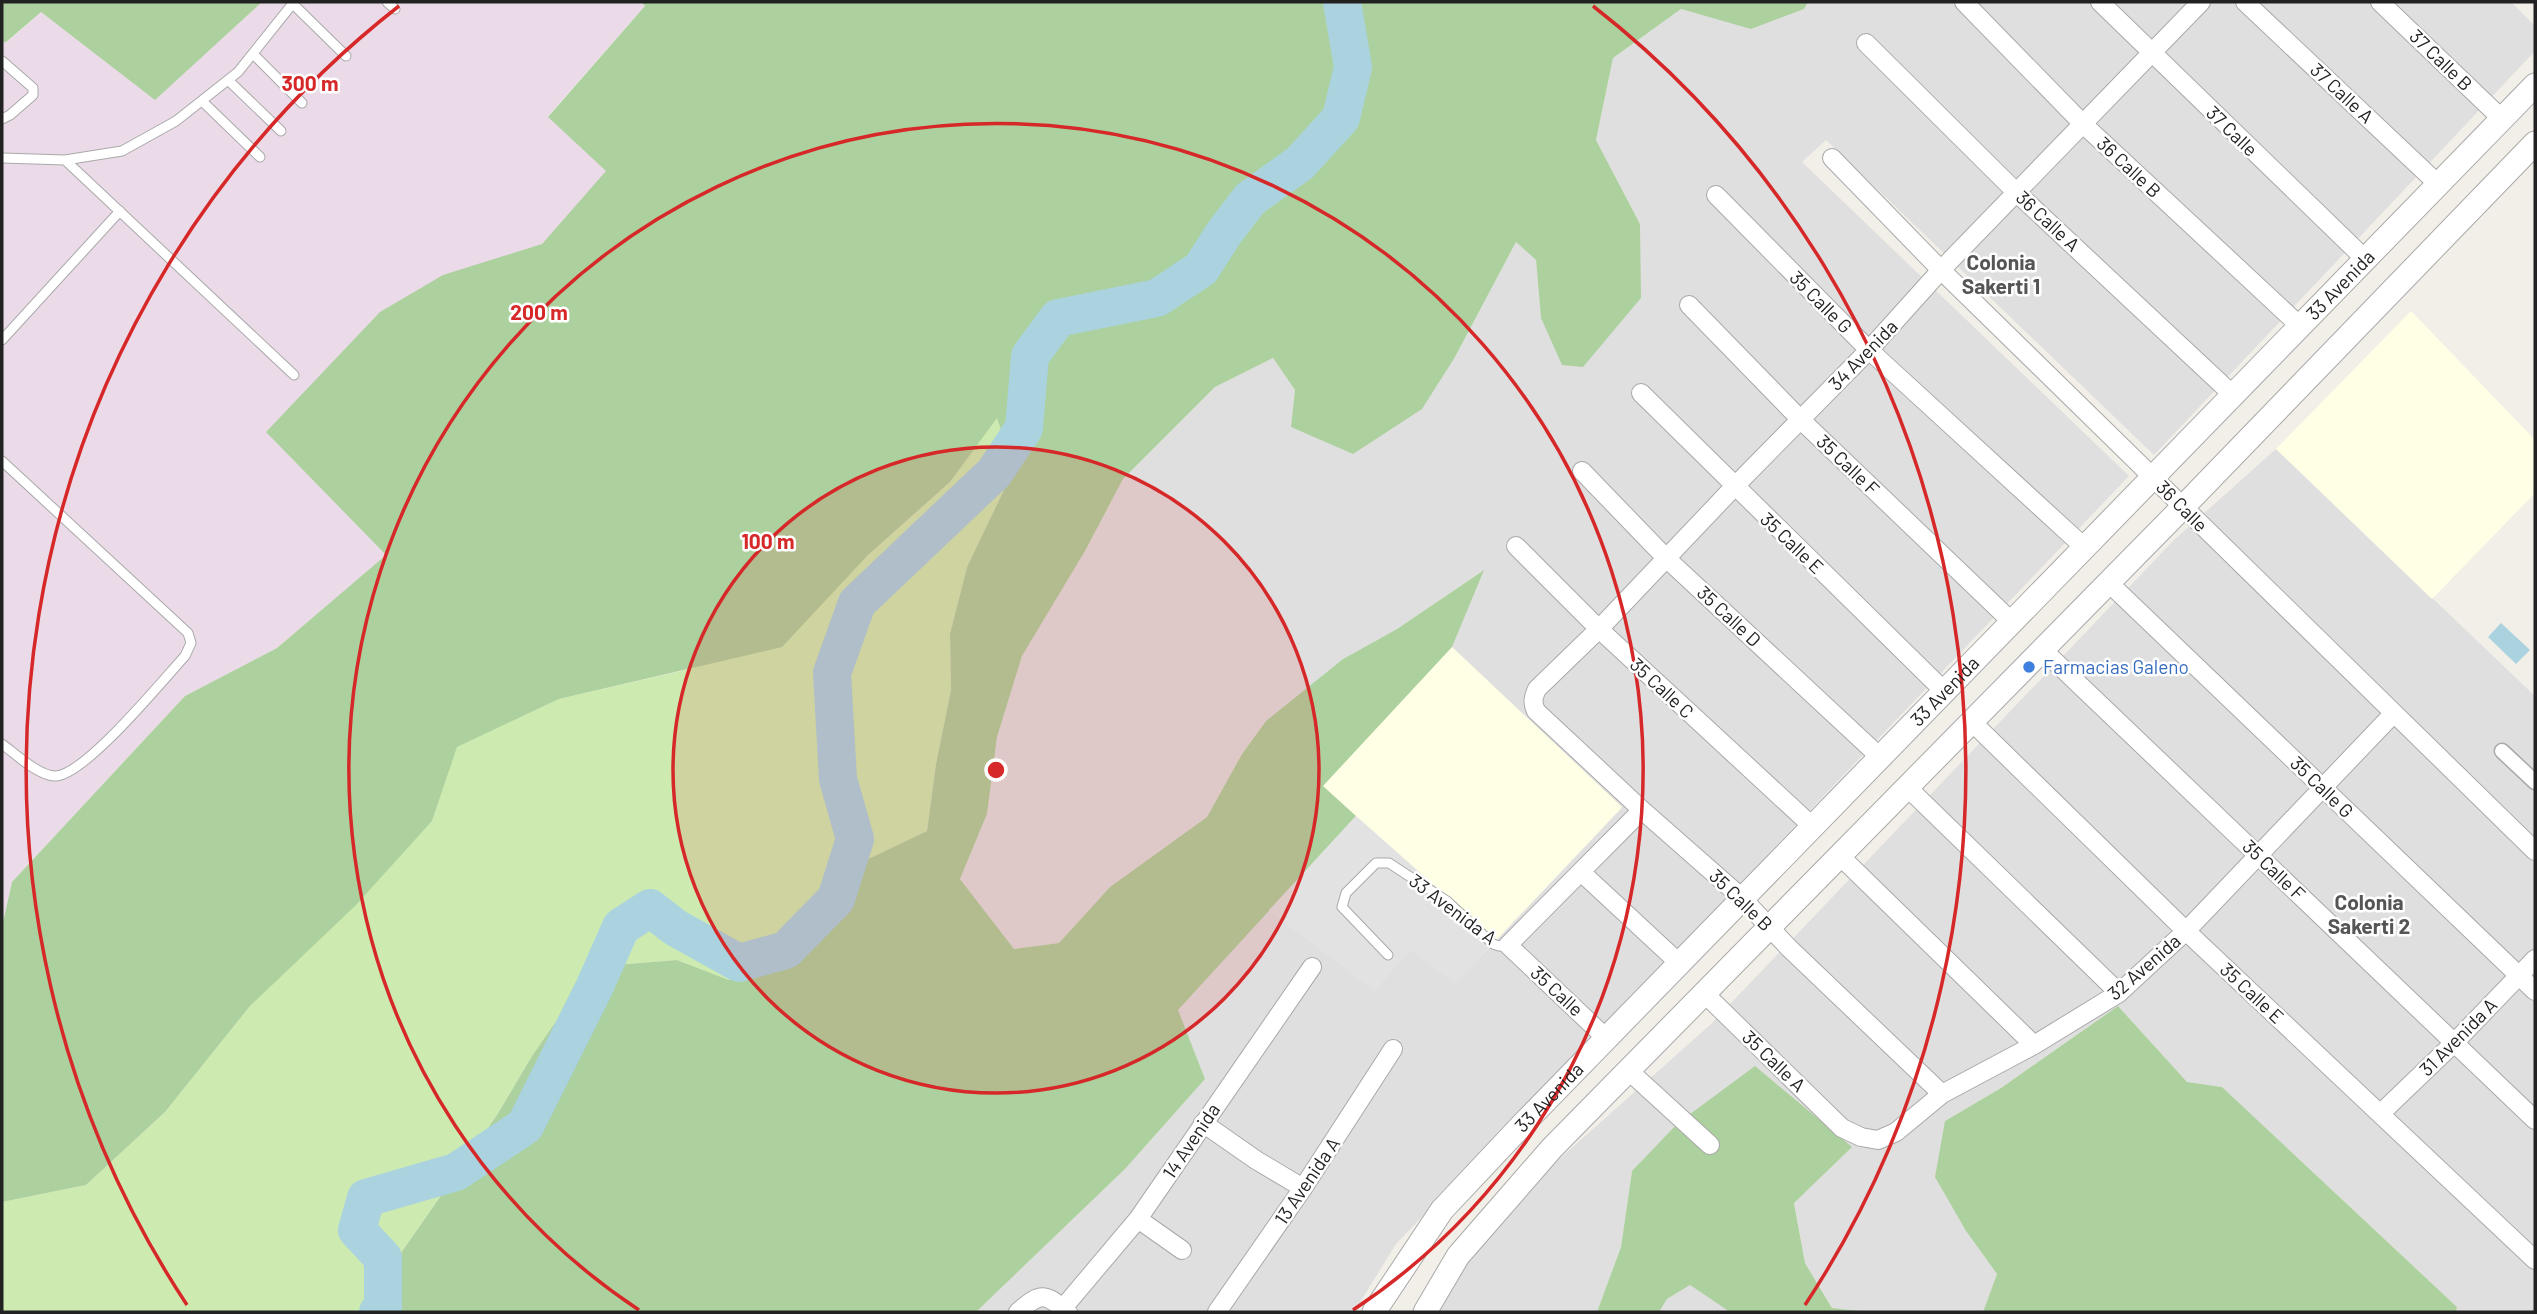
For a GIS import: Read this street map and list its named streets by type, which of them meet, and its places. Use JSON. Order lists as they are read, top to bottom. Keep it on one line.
{"streets":{"street":["37 Calle B","37 Calle A","37 Calle","36 Calle B","36 Calle A","33 Avenida","35 Calle G","34 Avenida","35 Calle F","36 Calle","35 Calle E","35 Calle D","35 Calle C","35 Calle B","33 Avenida A","32 Avenida","35 Calle","31 Avenida A","35 Calle A","14 Avenida","13 Avenida A"]},"crossings":[["37 Calle B","33 Avenida"],["37 Calle A","33 Avenida"],["37 Calle","33 Avenida"],["37 Calle","34 Avenida"],["36 Calle B","33 Avenida"],["36 Calle B","34 Avenida"],["36 Calle A","33 Avenida"],["36 Calle A","34 Avenida"],["33 Avenida","35 Calle G"],["33 Avenida","35 Calle F"],["33 Avenida","36 Calle"],["33 Avenida","35 Calle E"],["33 Avenida","35 Calle D"],["33 Avenida","35 Calle C"],["33 Avenida","35 Calle B"],["33 Avenida","35 Calle"],["33 Avenida","35 Calle A"],["35 Calle G","34 Avenida"],["35 Calle G","32 Avenida"],["35 Calle G","31 Avenida A"],["34 Avenida","35 Calle F"],["34 Avenida","36 Calle"],["34 Avenida","35 Calle E"],["34 Avenida","35 Calle D"],["34 Avenida","35 Calle C"],["34 Avenida","35 Calle B"],["35 Calle F","32 Avenida"],["35 Calle F","31 Avenida A"],["36 Calle","32 Avenida"],["35 Calle E","32 Avenida"],["35 Calle E","31 Avenida A"],["35 Calle B","33 Avenida A"],["35 Calle B","32 Avenida"],["33 Avenida A","35 Calle"],["32 Avenida","35 Calle A"]],"districts":["Colonia Sakerti 1","Colonia Sakerti 2"],"places":["Farmacias Galeno"],"rings":["300 m","200 m","100 m"]}
